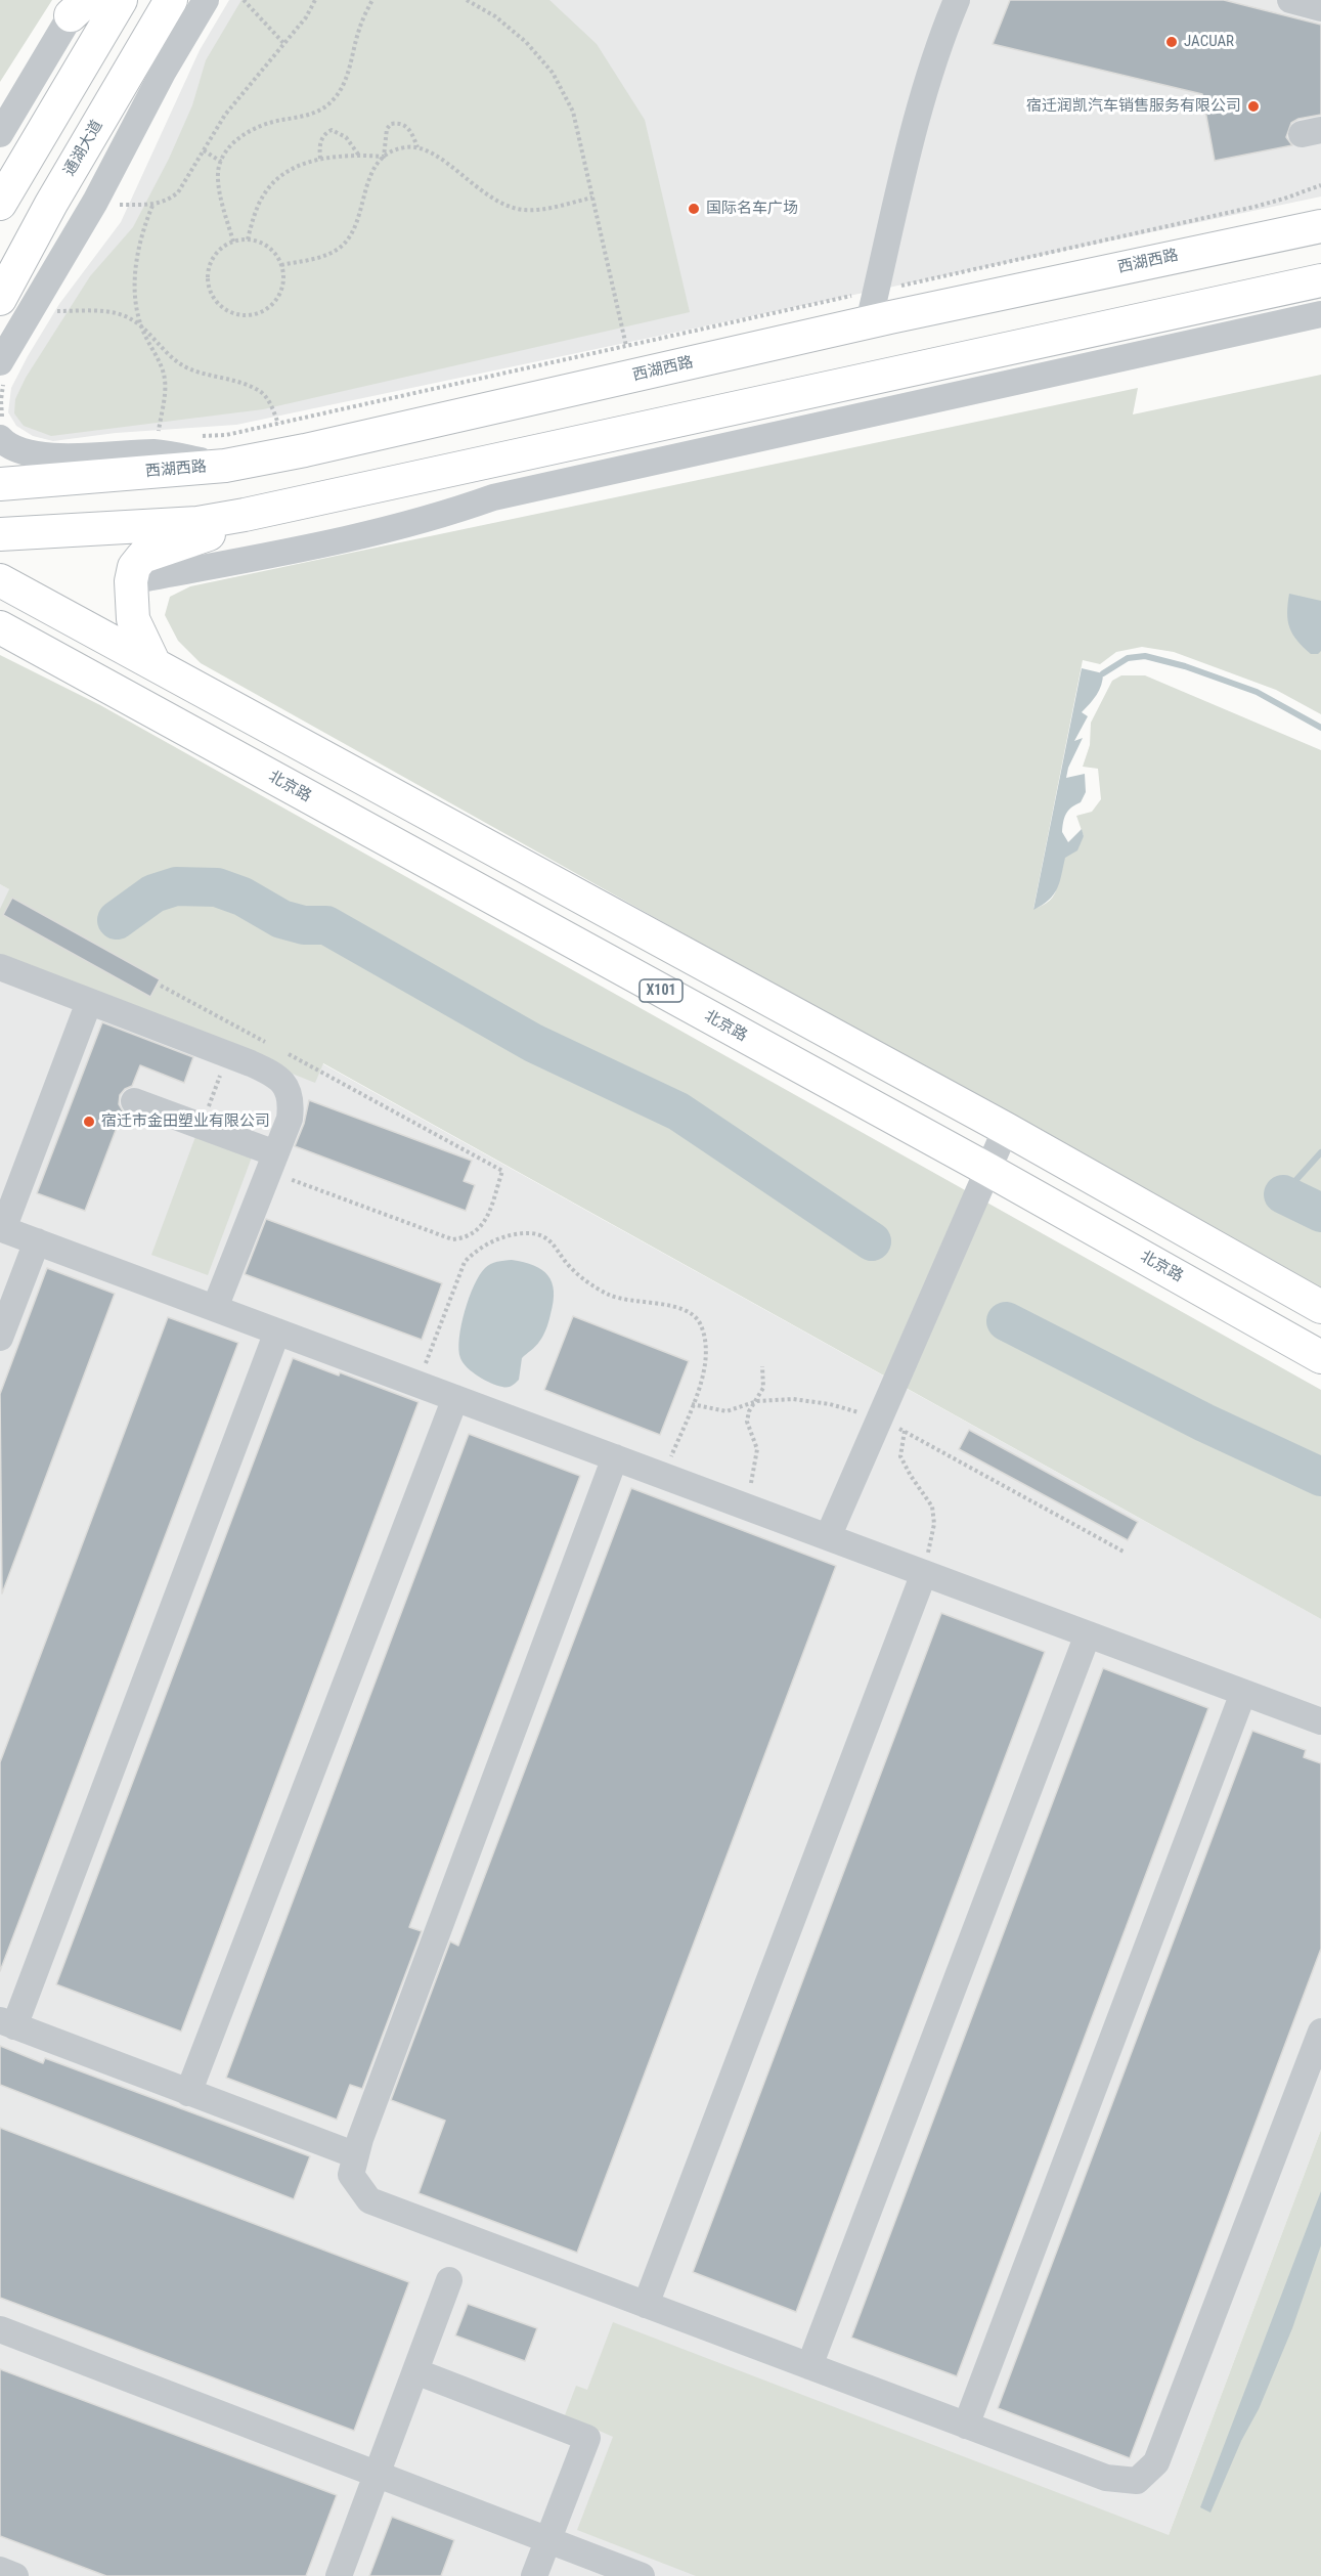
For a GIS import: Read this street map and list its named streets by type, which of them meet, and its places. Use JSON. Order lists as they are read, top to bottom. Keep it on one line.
{"streets":{"main road":["通湖大道","西湖西路","北京路","X101"]},"places":["JACUAR","宿迁润凯汽车销售服务有限公司","国际名车广场","宿迁市金田塑业有限公司"]}
